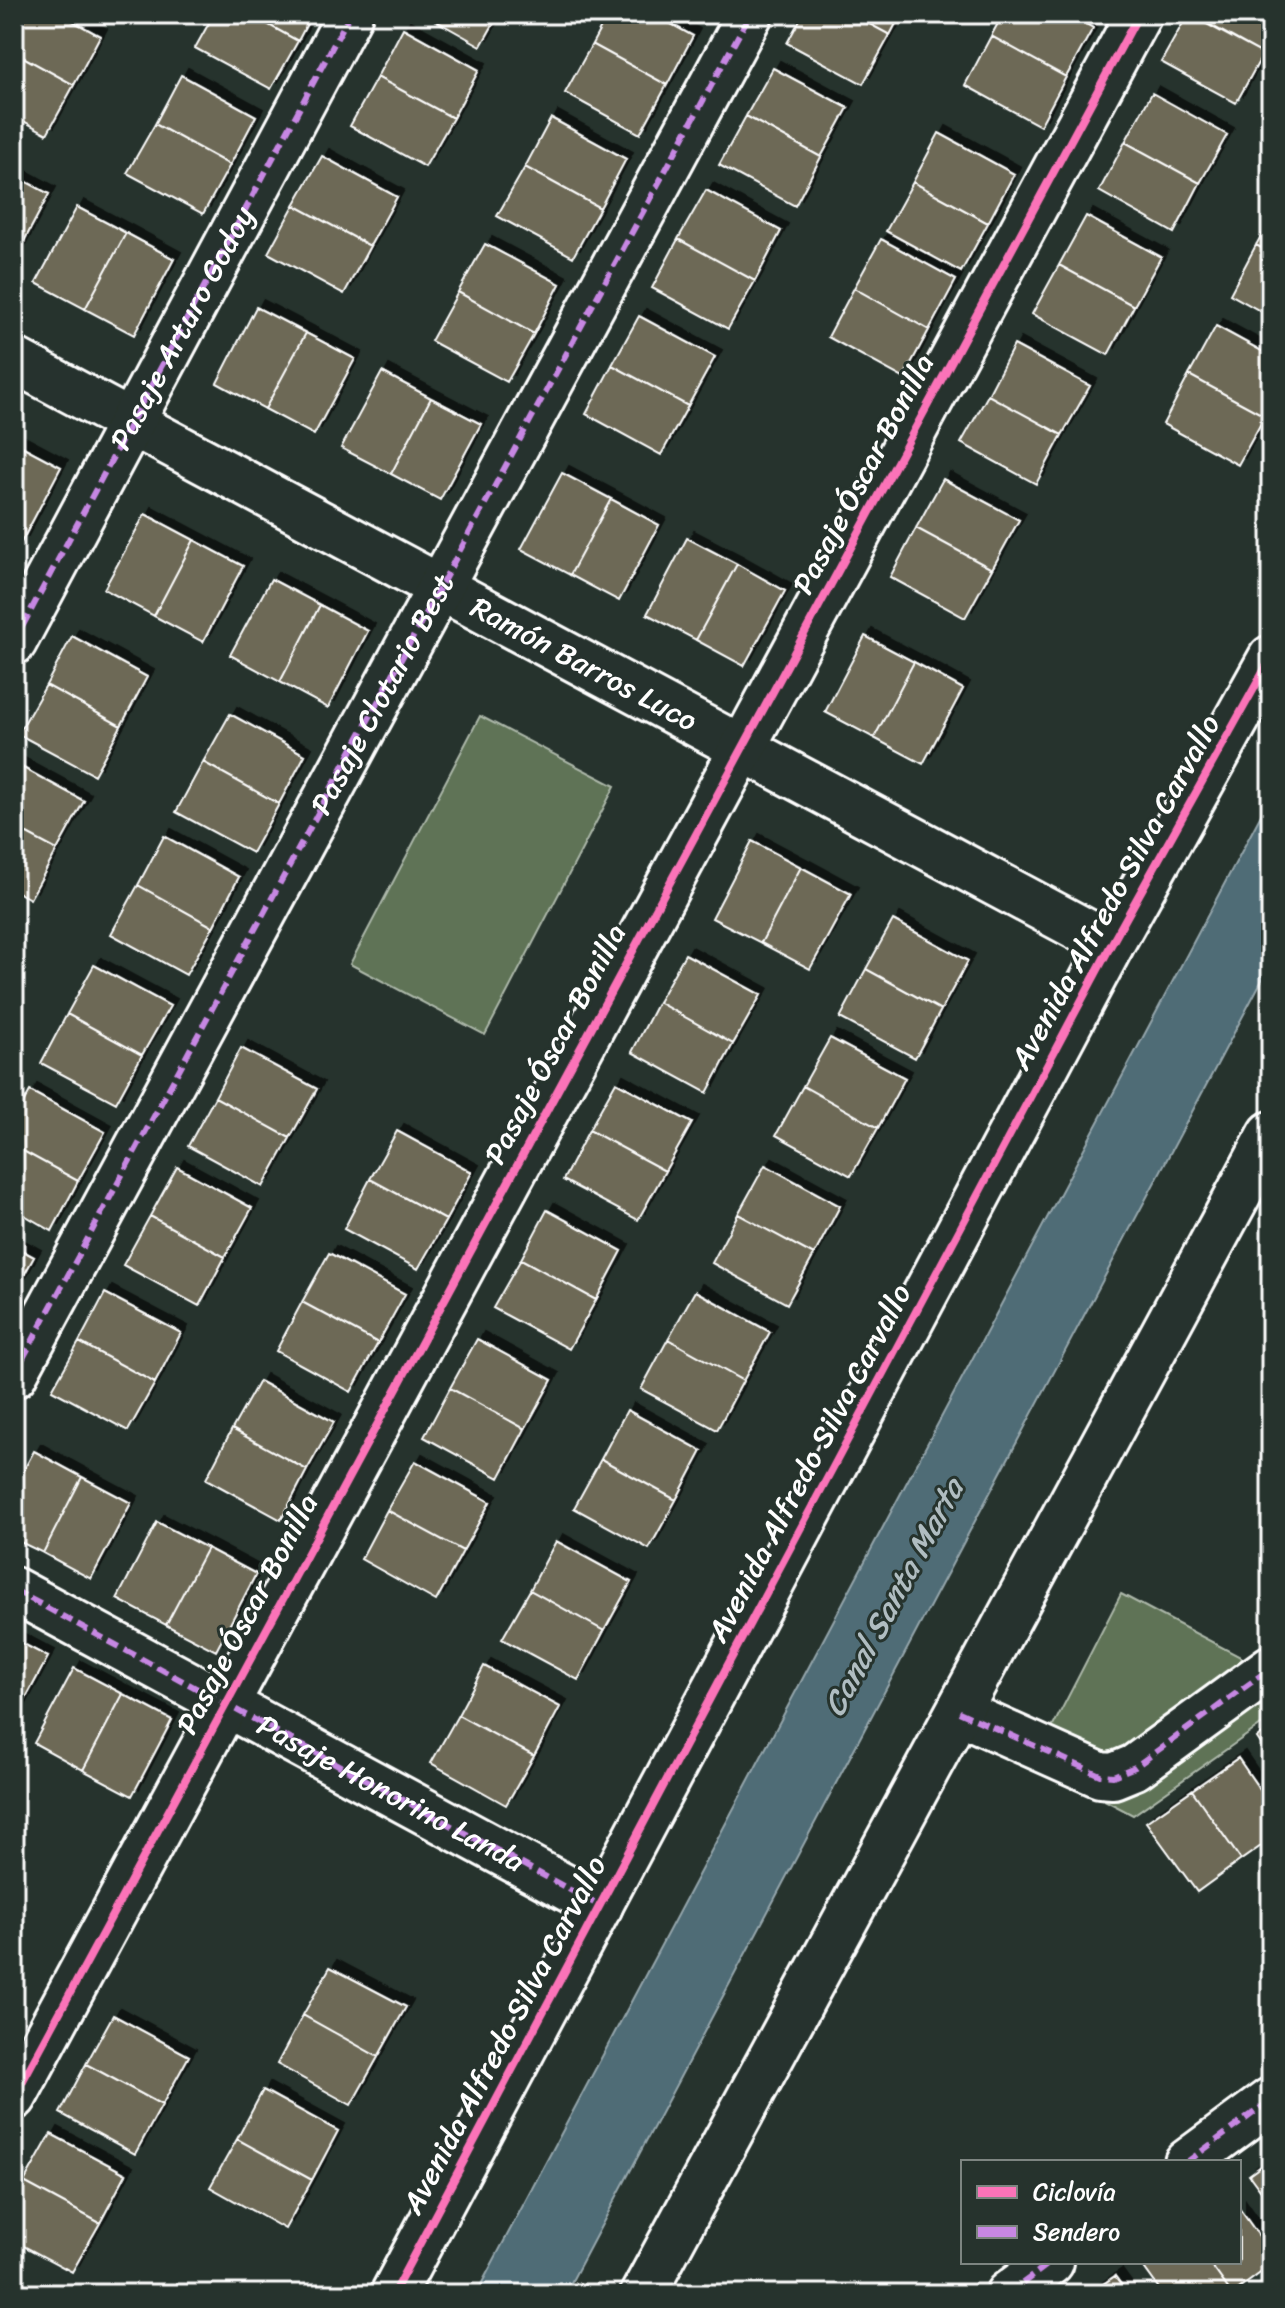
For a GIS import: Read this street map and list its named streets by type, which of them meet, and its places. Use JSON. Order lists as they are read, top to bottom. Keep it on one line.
{"streets":{"street":["Pasaje Arturo Godoy","Pasaje Óscar Bonilla","Ramón Barros Luco","Pasaje Clotario Best","Avenida Alfredo Silva Carvallo","Pasaje Honorino Landa"]},"crossings":[["Pasaje Arturo Godoy","Ramón Barros Luco"],["Pasaje Óscar Bonilla","Ramón Barros Luco"],["Pasaje Óscar Bonilla","Pasaje Honorino Landa"],["Ramón Barros Luco","Pasaje Clotario Best"],["Ramón Barros Luco","Avenida Alfredo Silva Carvallo"],["Avenida Alfredo Silva Carvallo","Pasaje Honorino Landa"]],"water":["Canal Santa Marta"],"legend":["Ciclovía","Sendero"]}
